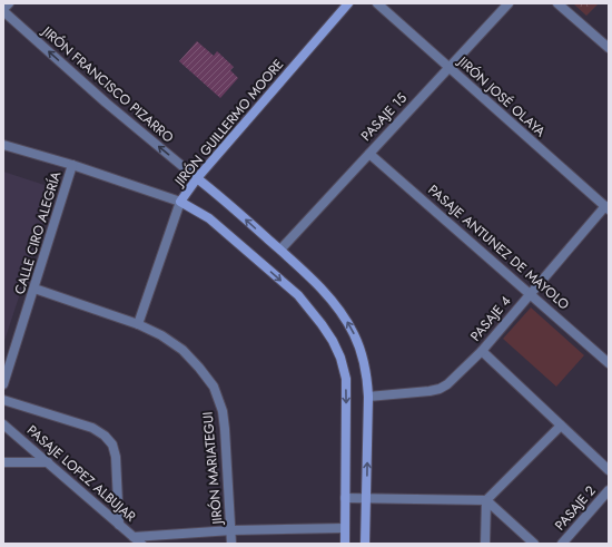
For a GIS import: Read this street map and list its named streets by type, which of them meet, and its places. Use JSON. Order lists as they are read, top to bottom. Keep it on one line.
{"streets":{"main road":["JIRÓN GUILLERMO MOORE"],"street":["JIRÓN FRANCISCO PIZARRO","JIRÓN JOSÉ OLAYA","PASAJE 15","CALLE CIRO ALEGRÍA","PASAJE ANTUNEZ DE MAYOLO","PASAJE 4","JIRÓN MARIATEGUI","PASAJE LOPEZ ALBUJAR","PASAJE 2"]},"crossings":[["JIRÓN FRANCISCO PIZARRO","JIRÓN GUILLERMO MOORE"],["JIRÓN JOSÉ OLAYA","PASAJE 15"],["JIRÓN JOSÉ OLAYA","PASAJE 4"],["PASAJE 15","PASAJE ANTUNEZ DE MAYOLO"],["JIRÓN GUILLERMO MOORE","JIRÓN MARIATEGUI"],["CALLE CIRO ALEGRÍA","JIRÓN MARIATEGUI"],["PASAJE ANTUNEZ DE MAYOLO","PASAJE 4"]]}
